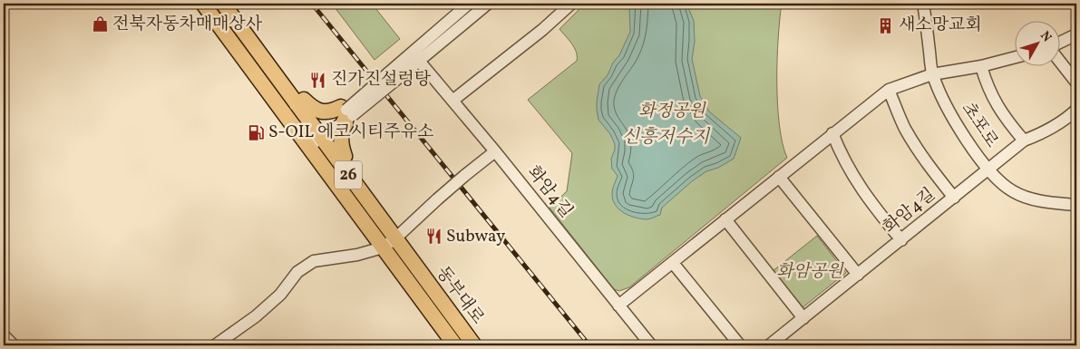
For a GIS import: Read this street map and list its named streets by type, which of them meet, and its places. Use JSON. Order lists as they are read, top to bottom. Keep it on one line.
{"streets":{"main road":["26","동부대로"],"street":["초포로","화암4길"]},"crossings":[["초포로","화암4길"]],"water":["신흥저수지"],"parks":["화정공원","화암공원"],"places":{"shop":["전북자동차매매상사"],"building":["새소망교회"],"restaurant":["진가진설렁탕","Subway"],"fuel station":["S-OIL 에코시티주유소"]},"north":"top right"}
